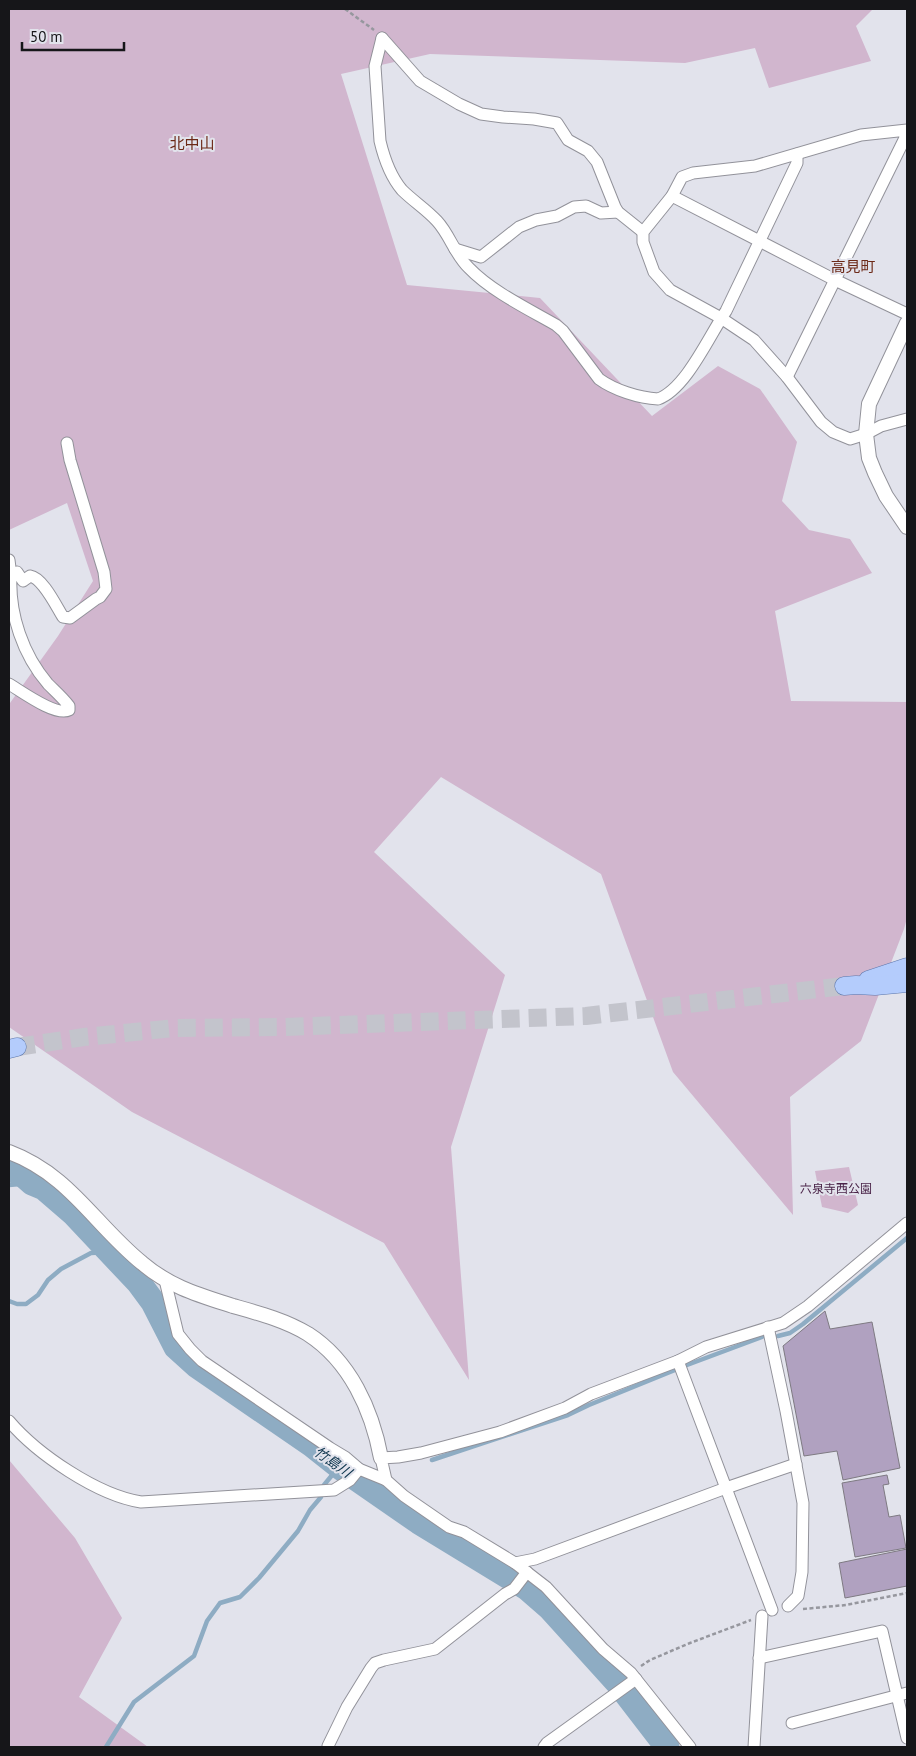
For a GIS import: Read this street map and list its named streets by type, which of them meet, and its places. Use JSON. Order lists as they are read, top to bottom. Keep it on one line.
{"districts":["北中山","高見町"],"water":["竹島川"],"parks":["六泉寺西公園"],"scale_bar":"50 m"}
